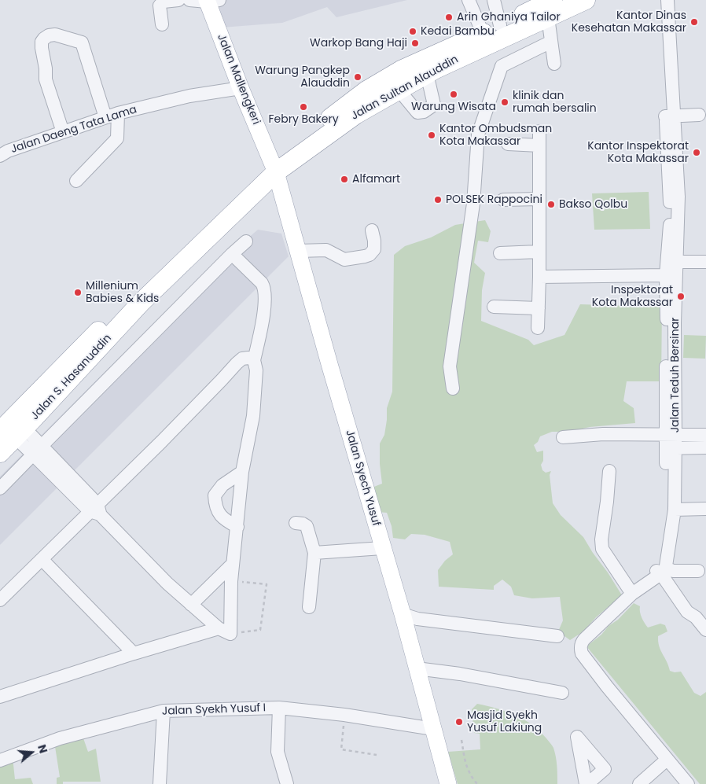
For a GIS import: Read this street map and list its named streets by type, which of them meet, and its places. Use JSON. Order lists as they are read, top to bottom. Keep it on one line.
{"streets":{"highway":["Jalan Sultan Alauddin","Jalan S. Hasanuddin"],"main road":["Jalan Mallengkeri","Jalan Syech Yusuf"],"street":["Jalan Daeng Tata Lama","Jalan Teduh Bersinar","Jalan Syekh Yusuf I"]},"crossings":[["Jalan Mallengkeri","Jalan Sultan Alauddin"],["Jalan Mallengkeri","Jalan Daeng Tata Lama"],["Jalan Mallengkeri","Jalan Syech Yusuf"],["Jalan Sultan Alauddin","Jalan S. Hasanuddin"],["Jalan Sultan Alauddin","Jalan Syech Yusuf"],["Jalan Syech Yusuf","Jalan Syekh Yusuf I"]],"places":["Arin Ghaniya Tailor","Kantor Dinas Kesehatan Makassar","Kedai Bambu","Warkop Bang Haji","Warung Pangkep Alauddin","Warung Wisata","klinik dan rumah bersalin","Febry Bakery","Kantor Ombudsman Kota Makassar","Kantor Inspektorat Kota Makassar","Alfamart","POLSEK Rappocini","Bakso Qolbu","Millenium Babies & Kids","Inspektorat Kota Makassar","Masjid Syekh Yusuf Lakiung"],"north":"right"}
